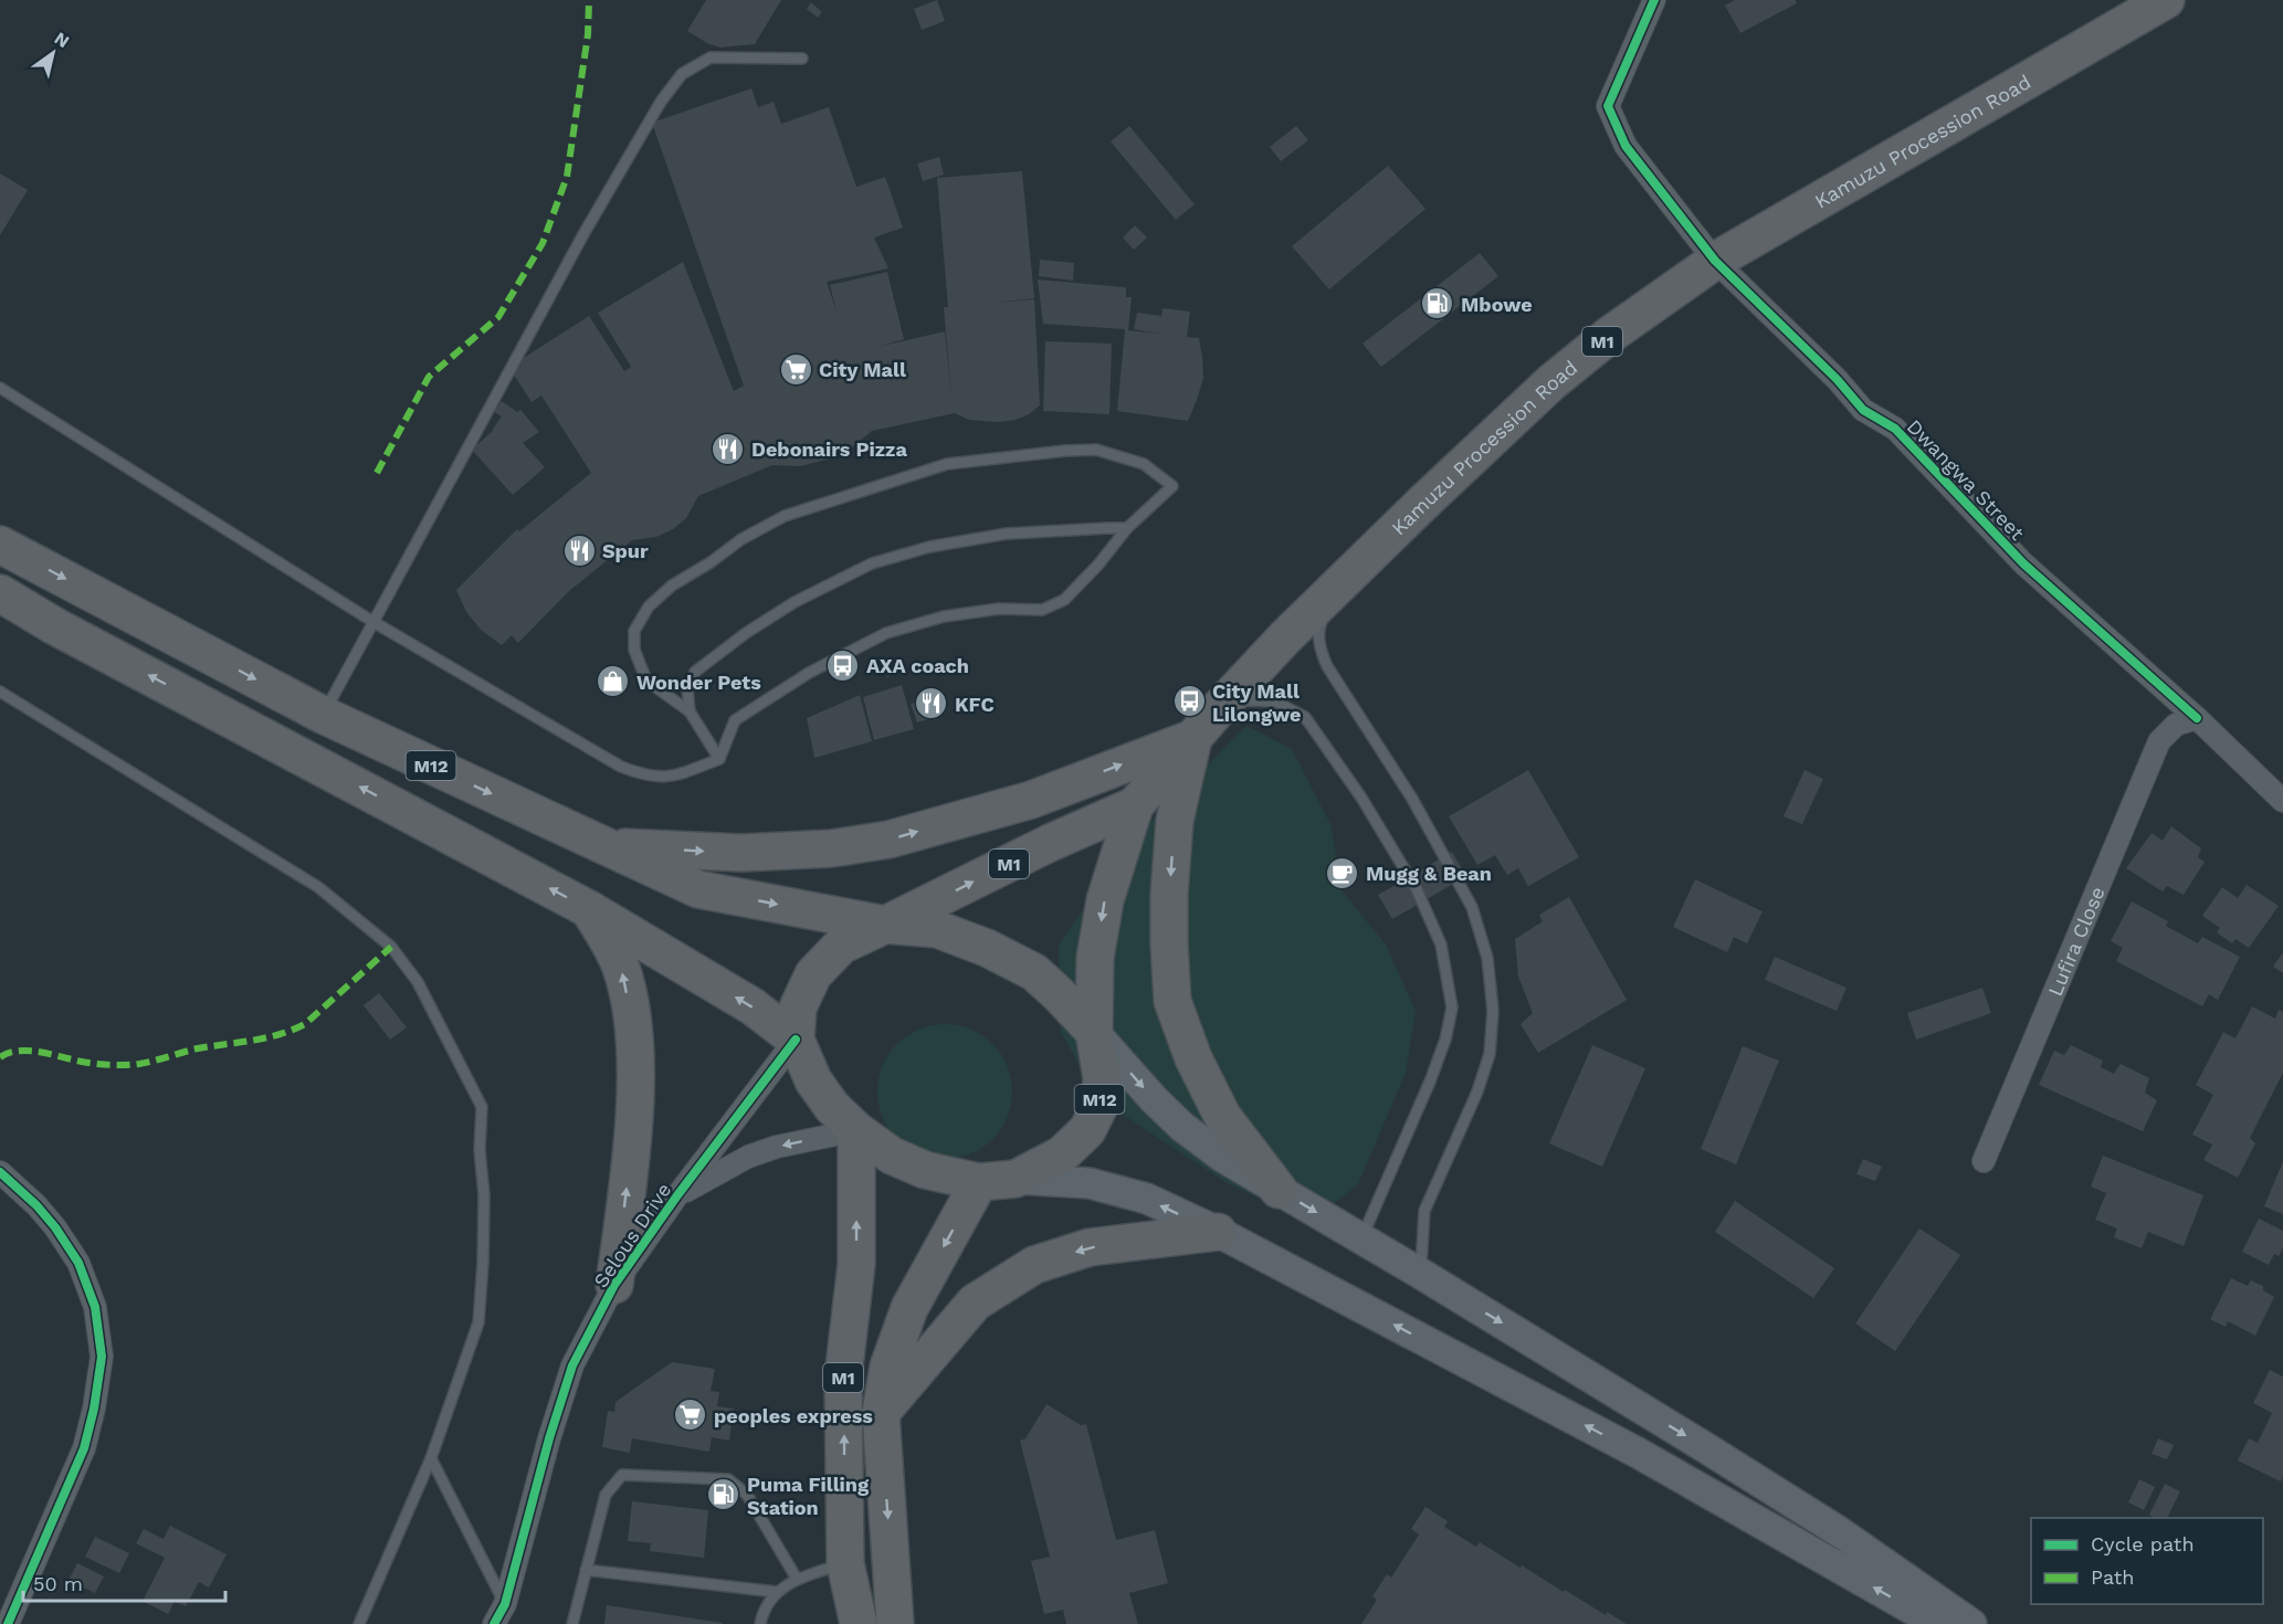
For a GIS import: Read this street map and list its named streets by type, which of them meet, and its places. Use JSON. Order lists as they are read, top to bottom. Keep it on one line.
{"streets":{"highway":["Kamuzu Procession Road","M1","M12"],"street":["Dwangwa Street","Lufira Close","Selous Drive"]},"crossings":[["Kamuzu Procession Road","M1"],["Kamuzu Procession Road","Dwangwa Street"],["M1","M12"],["M1","Selous Drive"],["Dwangwa Street","Lufira Close"],["M12","Selous Drive"]],"places":{"fuel station":["Mbowe","Puma Filling Station"],"supermarket":["City Mall","peoples express"],"restaurant":["Debonairs Pizza","Spur","KFC"],"bus stop":["AXA coach","City Mall Lilongwe"],"shop":["Wonder Pets"],"cafe":["Mugg & Bean"]},"legend":["Cycle path","Path"],"scale_bar":"50 m","north":"top right"}
